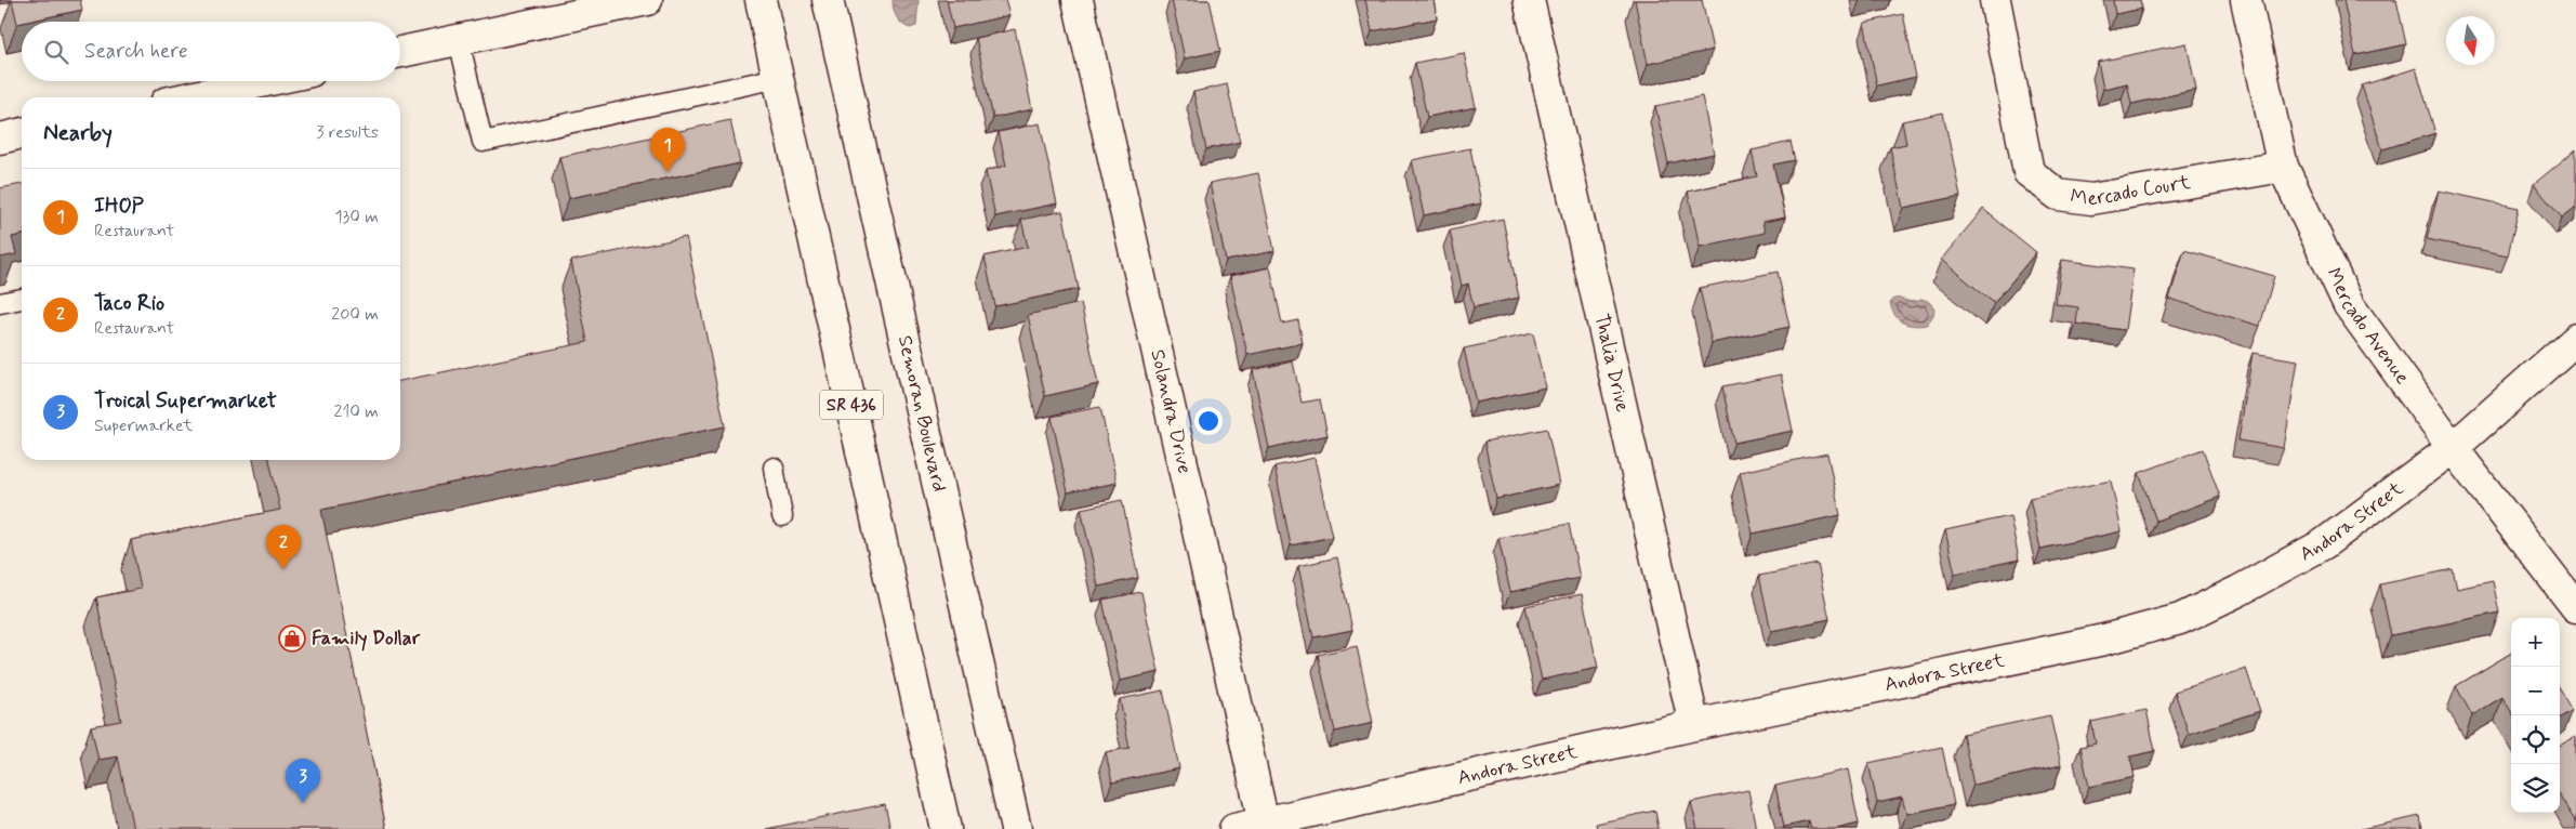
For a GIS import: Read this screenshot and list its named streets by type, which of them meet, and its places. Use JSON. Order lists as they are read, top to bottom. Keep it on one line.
{"streets":{"street":["Mercado Court","Mercado Avenue","Thalia Drive","SR 436","Solandra Drive","Semoran Boulevard","Andora Street"]},"crossings":[["Mercado Court","Mercado Avenue"],["Mercado Avenue","Andora Street"],["Thalia Drive","Andora Street"],["Solandra Drive","Andora Street"]],"places":{"shop":["Family Dollar"]},"north":"bottom","page":{"search":"Search here","heading":["Nearby","3 results"],"pins":["1","2","3"],"list":[{"mark":"1","name":"IHOP","note":"Restaurant","value":"130 m"},{"mark":"2","name":"Taco Rio","note":"Restaurant","value":"200 m"},{"mark":"3","name":"Troical Supermarket","note":"Supermarket","value":"210 m"}],"map_buttons":["+","−"]}}
